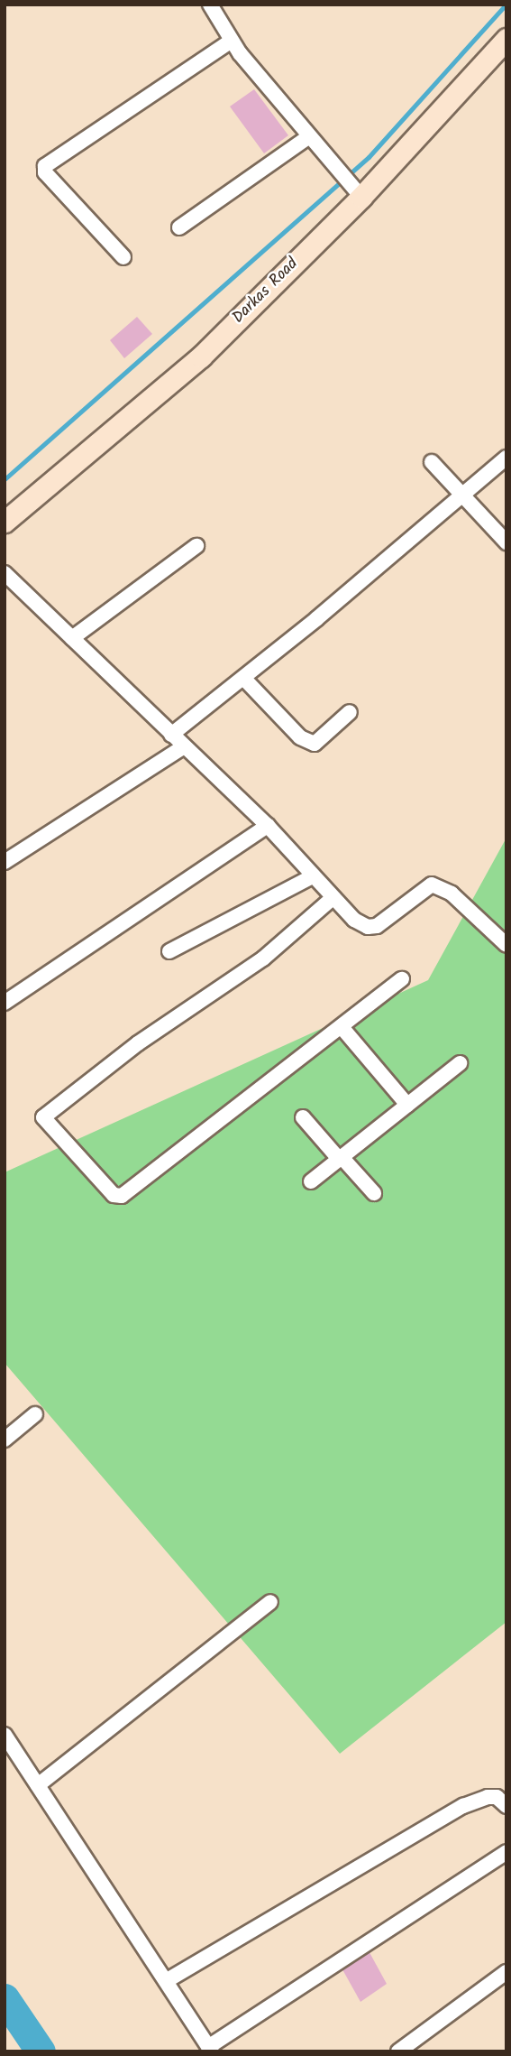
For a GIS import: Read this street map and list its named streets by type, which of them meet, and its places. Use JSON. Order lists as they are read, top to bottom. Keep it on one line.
{"streets":{"main road":["Darkas Road"]}}
